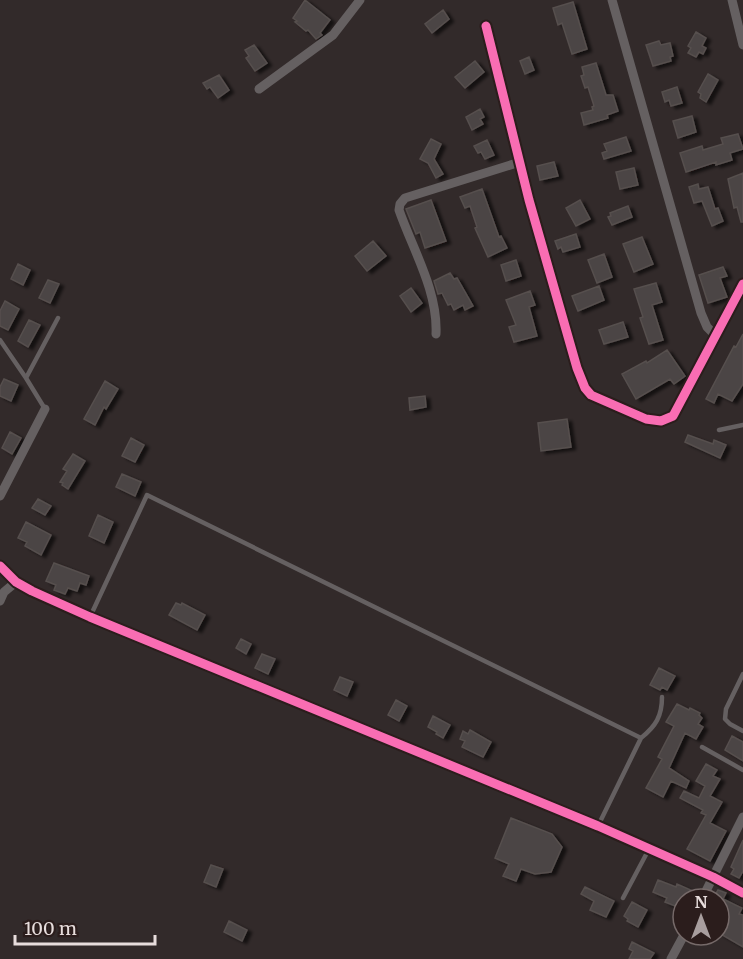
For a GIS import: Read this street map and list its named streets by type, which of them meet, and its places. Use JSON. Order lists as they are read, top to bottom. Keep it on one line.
{"scale_bar":"100 m","north":"top"}
